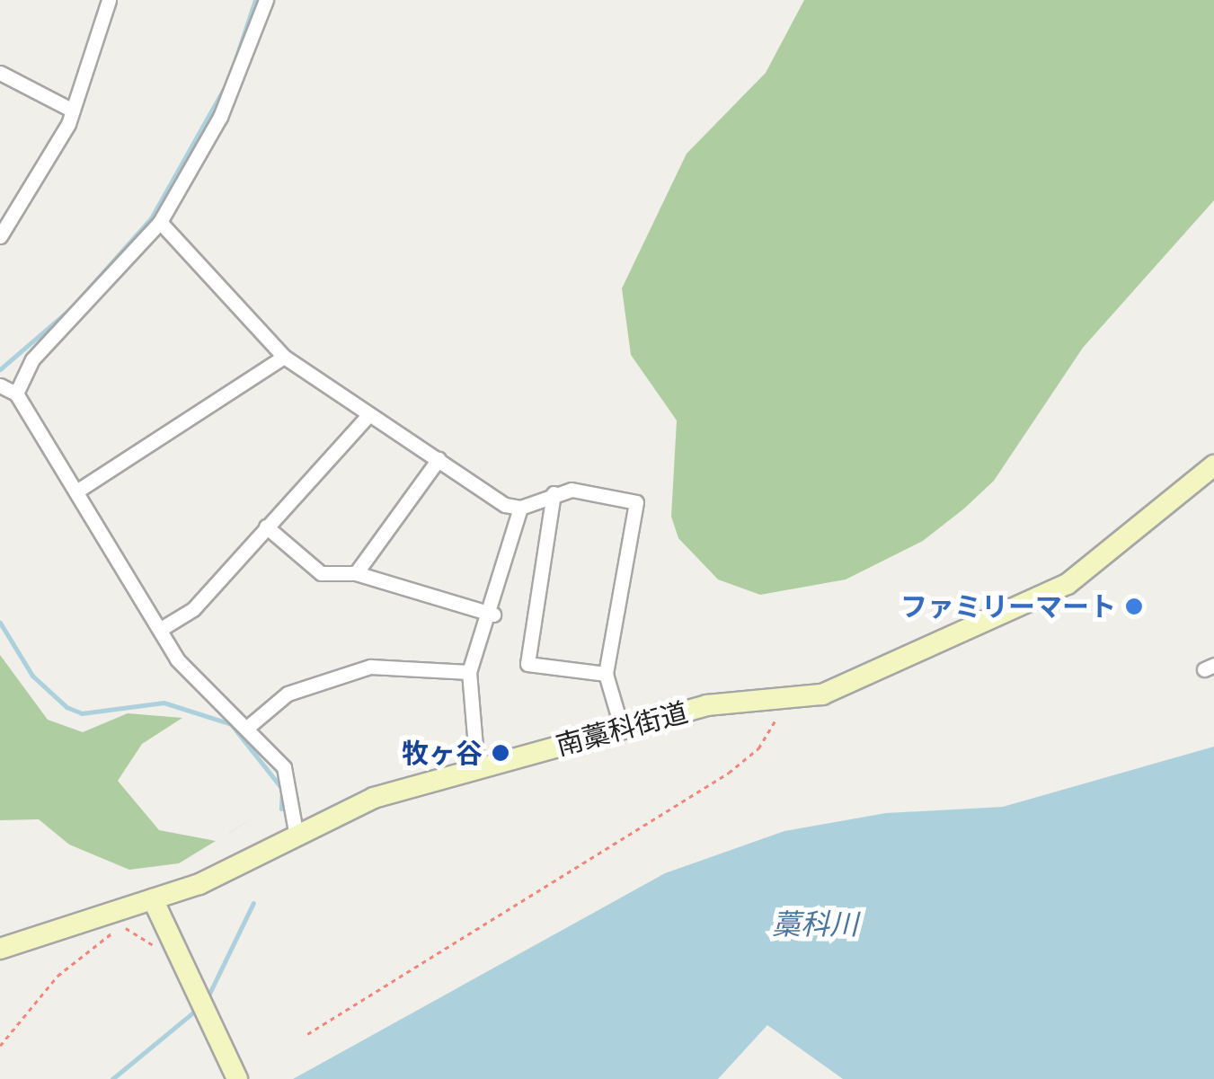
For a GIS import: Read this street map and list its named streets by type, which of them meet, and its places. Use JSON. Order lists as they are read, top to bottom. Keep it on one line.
{"streets":{"main road":["南藁科街道"]},"water":["藁科川"],"places":["ファミリーマート","牧ヶ谷"]}
